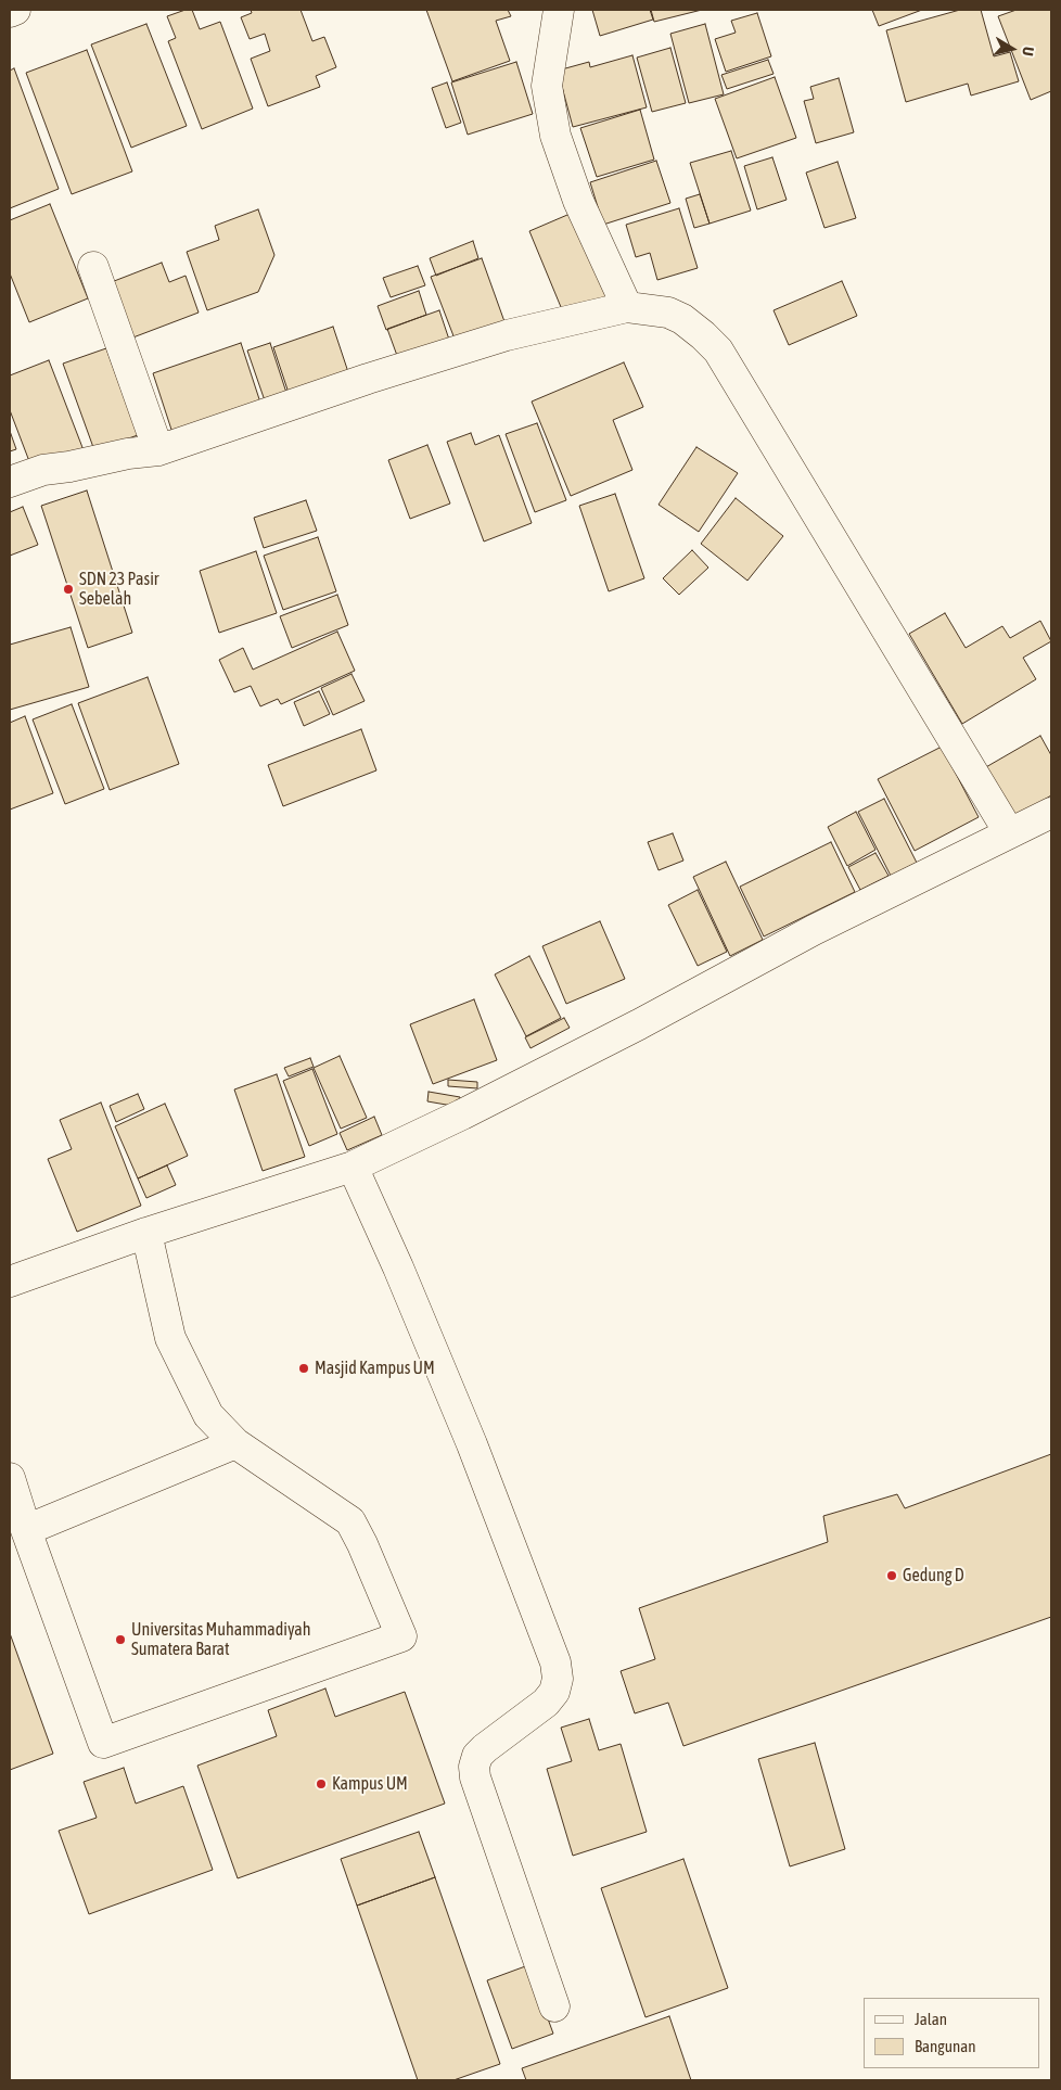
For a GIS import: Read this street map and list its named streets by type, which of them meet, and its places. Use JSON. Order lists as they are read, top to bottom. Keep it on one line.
{"places":["SDN 23 Pasir Sebelah","Masjid Kampus UM","Gedung D","Universitas Muhammadiyah Sumatera Barat","Kampus UM"],"legend":["Jalan","Bangunan"],"north":"right"}
